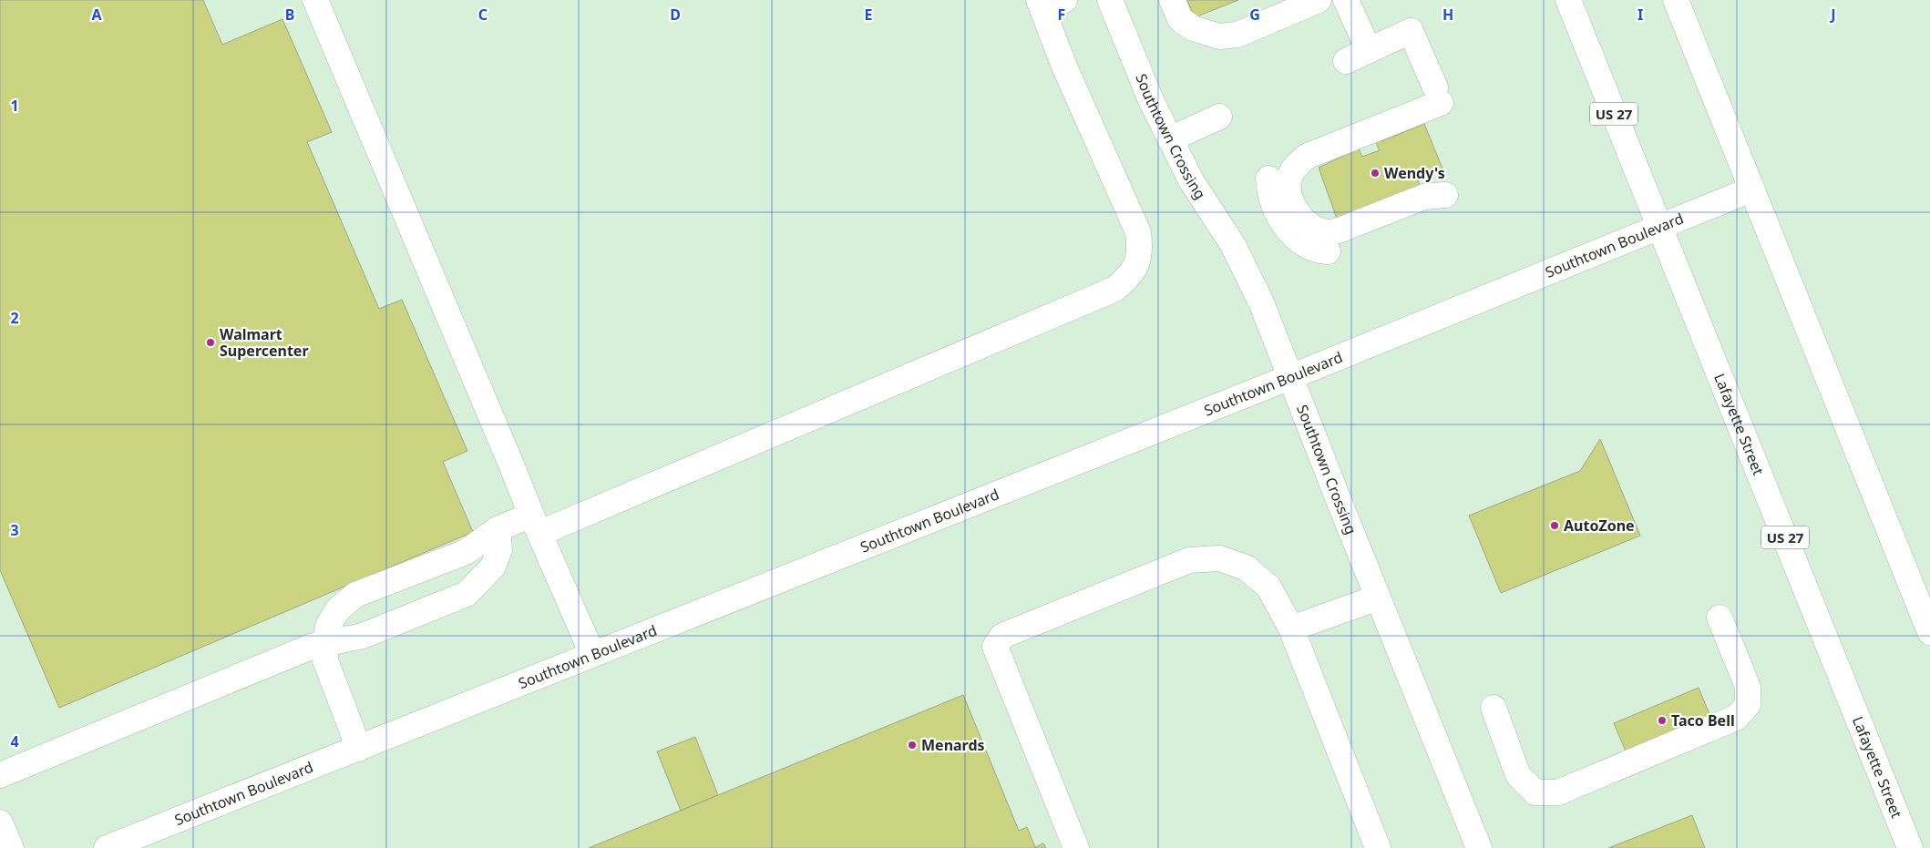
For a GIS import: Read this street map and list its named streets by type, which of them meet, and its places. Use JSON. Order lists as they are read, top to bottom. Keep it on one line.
{"streets":{"main road":["US 27","Southtown Crossing","Southtown Boulevard","Lafayette Street"]},"crossings":[["Southtown Crossing","Southtown Boulevard"],["Southtown Boulevard","Lafayette Street"]],"places":["Wendy's","Walmart Supercenter","AutoZone","Taco Bell","Menards"],"grid":{"columns":["A","B","C","D","E","F","G","H","I","J"],"rows":["1","2","3","4"]}}
